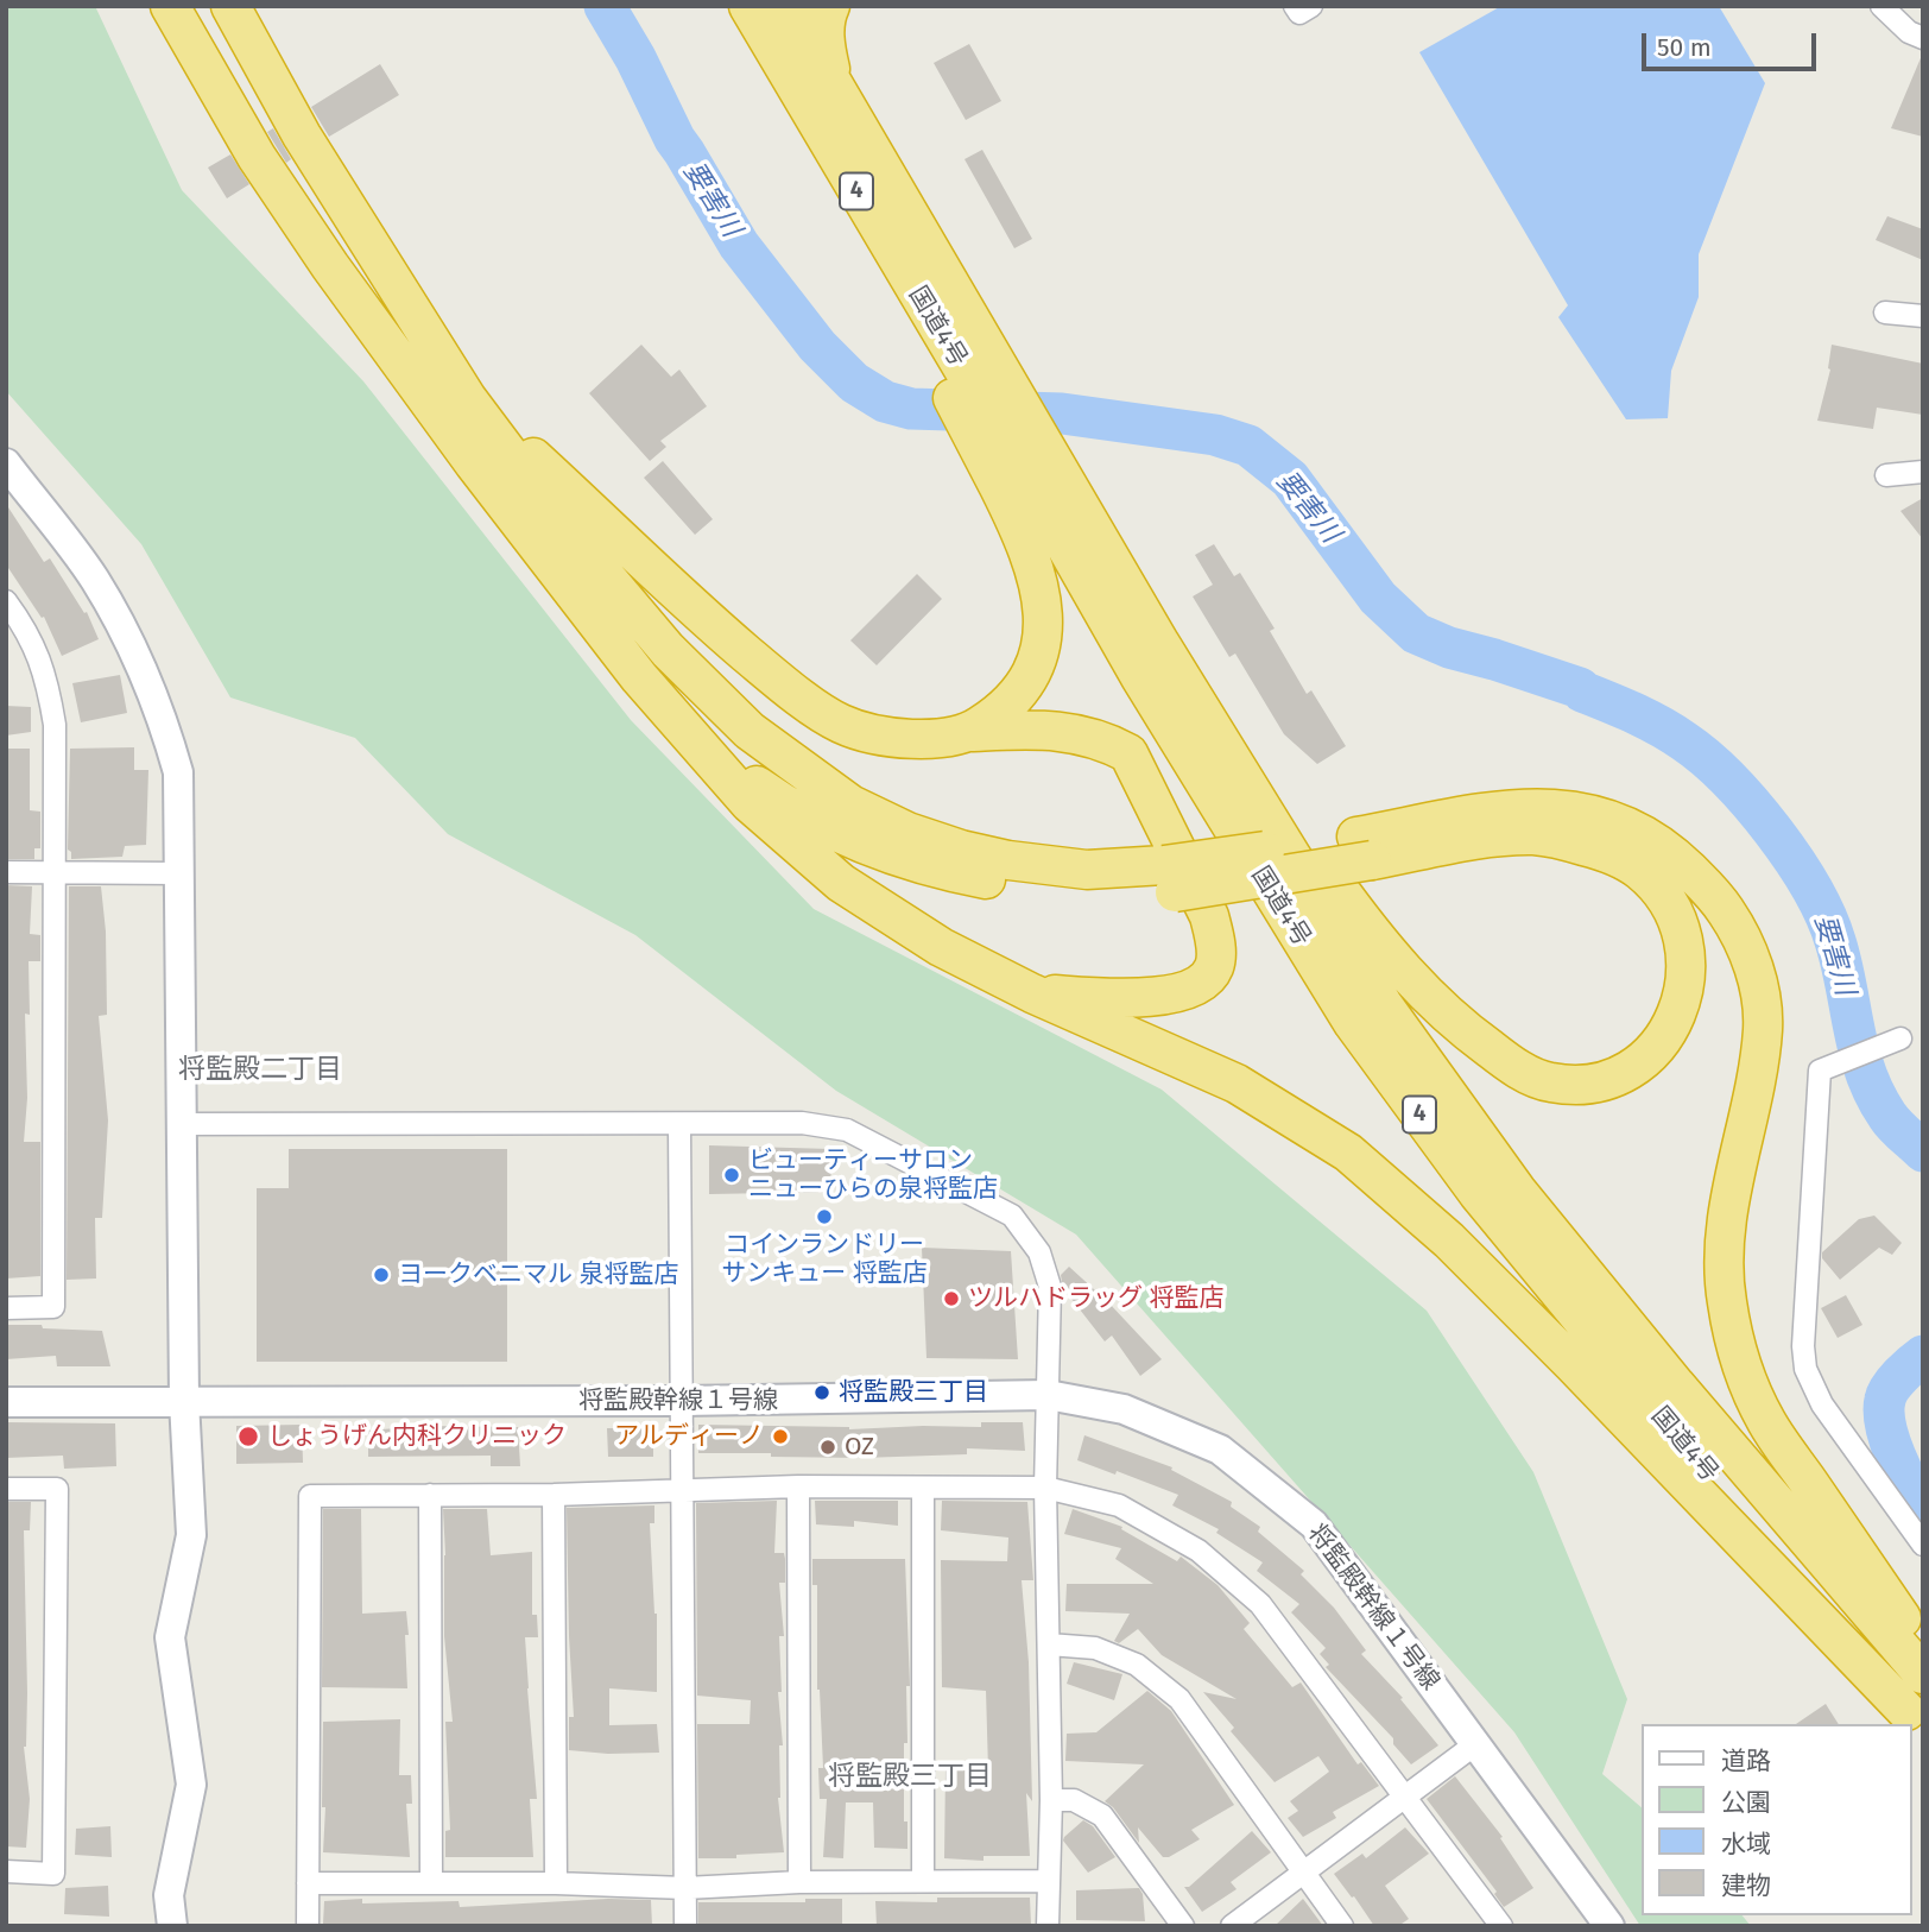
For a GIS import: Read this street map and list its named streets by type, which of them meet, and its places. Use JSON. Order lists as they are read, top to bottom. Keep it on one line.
{"streets":{"highway":["4","国道4号"],"street":["将監殿幹線１号線"]},"crossings":[["4","国道4号"]],"districts":["将監殿二丁目","将監殿三丁目"],"water":["要害川"],"places":["ビューティーサロン ニューひらの泉将監店","コインランドリー サンキュー 将監店","ヨークベニマル 泉将監店","ツルハドラッグ 将監店","将監殿三丁目","しょうげん内科クリニック","アルディーノ","OZ"],"legend":["道路","公園","水域","建物"],"scale_bar":"50 m"}
